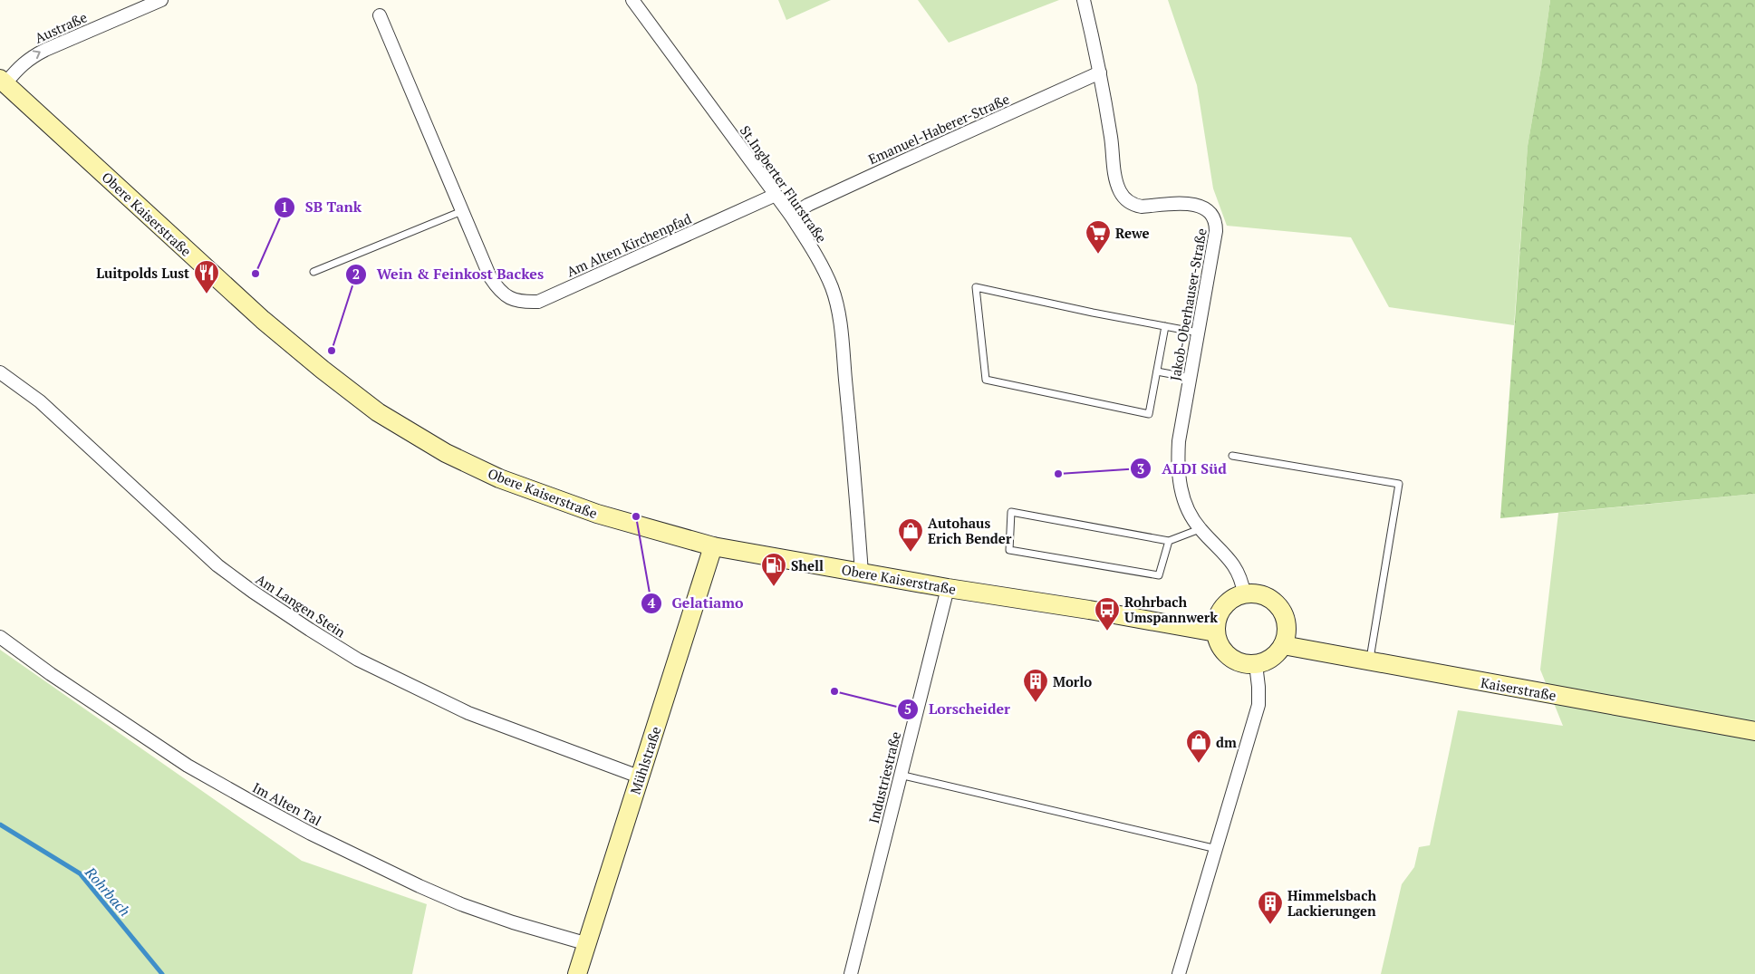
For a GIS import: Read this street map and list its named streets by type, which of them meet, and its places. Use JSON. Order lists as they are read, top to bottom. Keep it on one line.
{"streets":{"main road":["Obere Kaiserstraße","Kaiserstraße","Mühlstraße"],"street":["Austraße","Emanuel-Haberer-Straße","St.Ingberter Flurstraße","Am Alten Kirchenpfad","Jakob-Oberhauser-Straße","Am Langen Stein","Industriestraße","Im Alten Tal"]},"crossings":[["Austraße","Obere Kaiserstraße"],["Emanuel-Haberer-Straße","St.Ingberter Flurstraße"],["Emanuel-Haberer-Straße","Jakob-Oberhauser-Straße"],["St.Ingberter Flurstraße","Obere Kaiserstraße"],["St.Ingberter Flurstraße","Am Alten Kirchenpfad"],["Obere Kaiserstraße","Jakob-Oberhauser-Straße"],["Obere Kaiserstraße","Kaiserstraße"],["Obere Kaiserstraße","Mühlstraße"],["Obere Kaiserstraße","Industriestraße"],["Jakob-Oberhauser-Straße","Kaiserstraße"],["Am Langen Stein","Mühlstraße"],["Mühlstraße","Im Alten Tal"]],"one_way":["Austraße"],"water":["Rohrbach"],"places":{"supermarket":["Rewe"],"other":["SB Tank","Wein & Feinkost Backes","ALDI Süd","Gelatiamo","Lorscheider"],"restaurant":["Luitpolds Lust"],"shop":["Autohaus Erich Bender","dm"],"fuel station":["Shell"],"bus stop":["Rohrbach Umspannwerk"],"building":["Morlo","Himmelsbach Lackierungen"]}}
